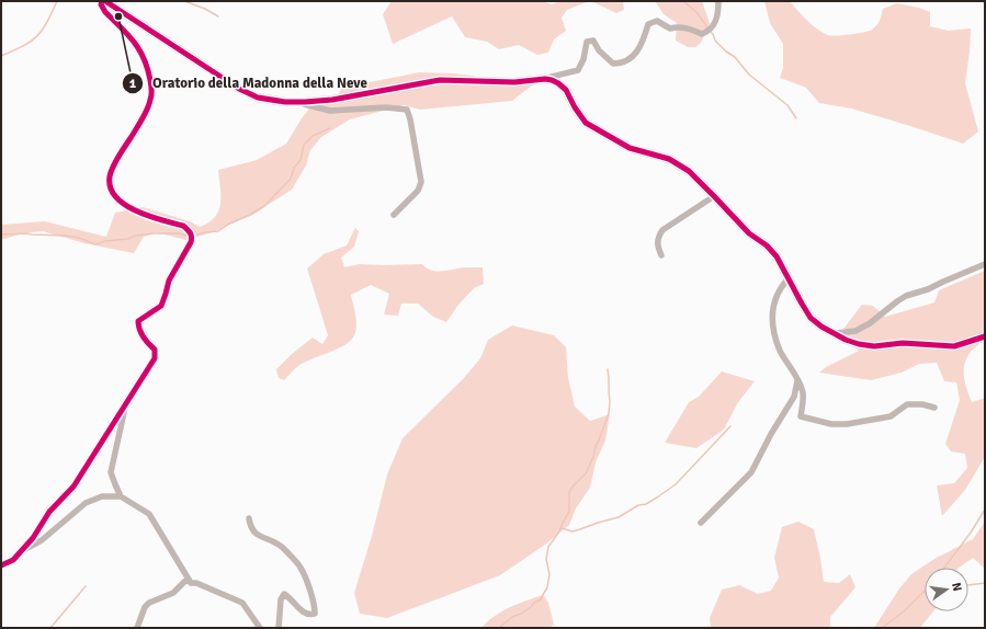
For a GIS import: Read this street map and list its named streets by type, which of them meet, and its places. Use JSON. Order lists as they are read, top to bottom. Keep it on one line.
{"places":["Oratorio della Madonna della Neve"],"north":"right"}
